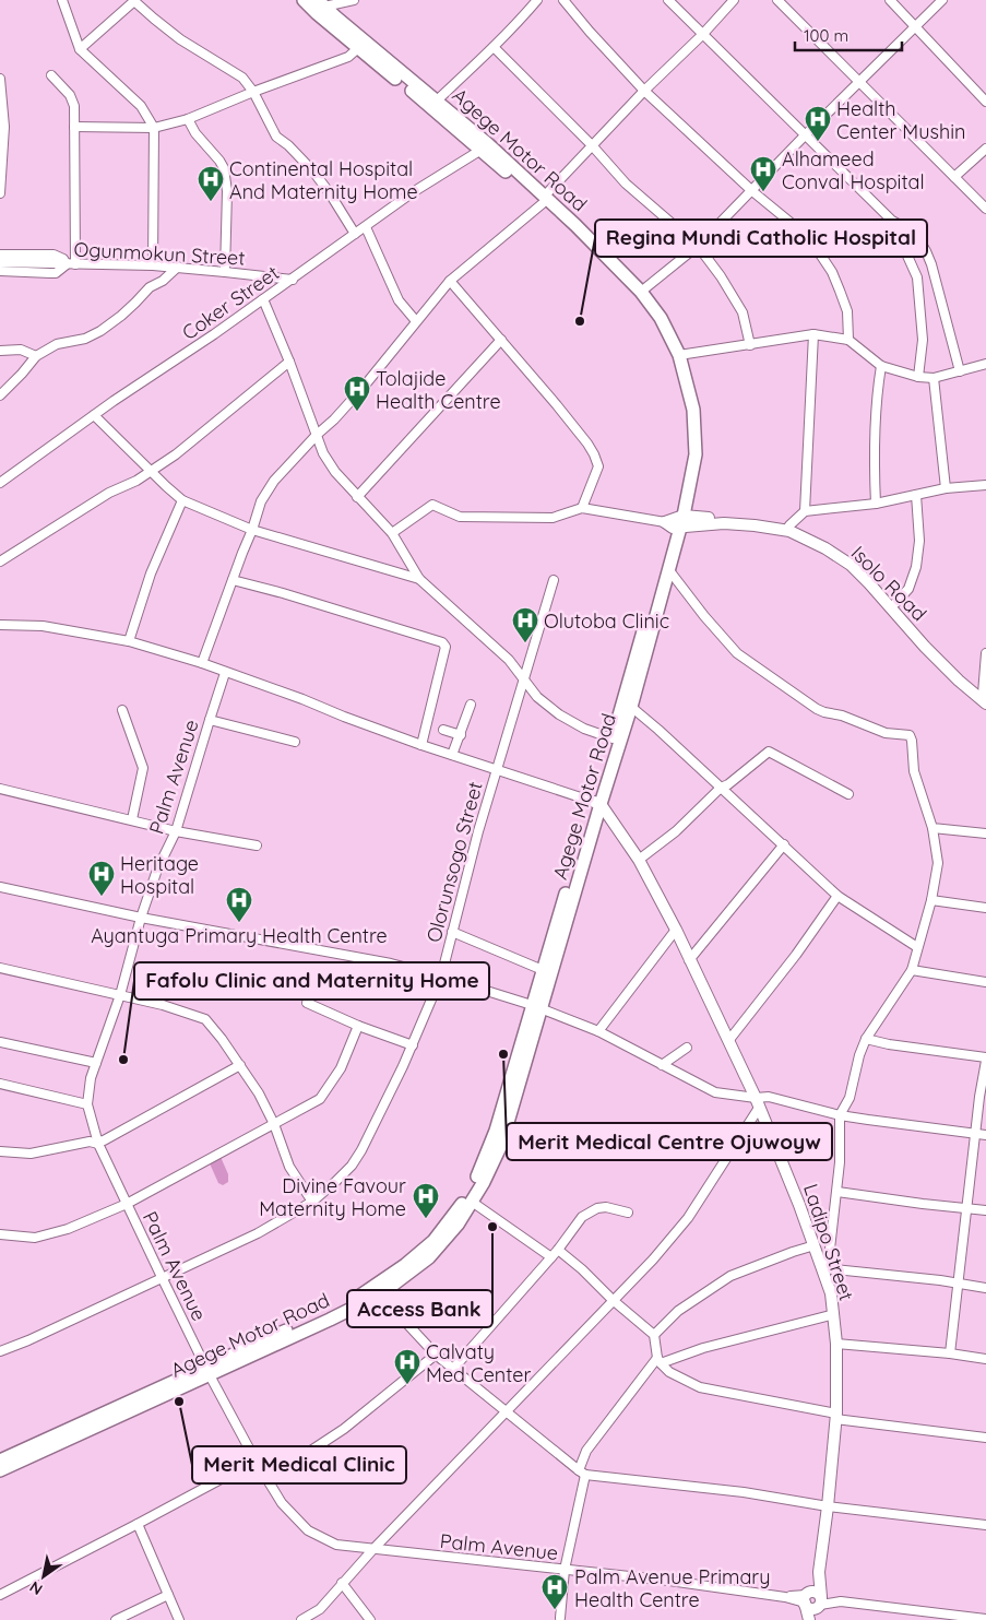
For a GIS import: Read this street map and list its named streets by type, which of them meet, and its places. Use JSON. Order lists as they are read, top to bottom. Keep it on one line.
{"streets":{"highway":["Agege Motor Road"],"main road":["Isolo Road","Ladipo Street"],"street":["Ogunmokun Street","Coker Street","Palm Avenue","Olorunsogo Street"]},"crossings":[["Agege Motor Road","Coker Street"],["Agege Motor Road","Isolo Road"],["Agege Motor Road","Palm Avenue"],["Agege Motor Road","Ladipo Street"],["Ogunmokun Street","Coker Street"],["Palm Avenue","Olorunsogo Street"],["Palm Avenue","Ladipo Street"]],"places":{"hospital":["Health Center Mushin","Alhameed Conval Hospital","Continental Hospital And Maternity Home","Tolajide Health Centre","Olutoba Clinic","Heritage Hospital","Ayantuga Primary Health Centre","Divine Favour Maternity Home","Calvaty Med Center","Palm Avenue Primary Health Centre"],"other":["Regina Mundi Catholic Hospital","Merit Medical Centre Ojuwoyw","Fafolu Clinic and Maternity Home","Access Bank","Merit Medical Clinic"]},"scale_bar":"100 m","north":"bottom left"}
